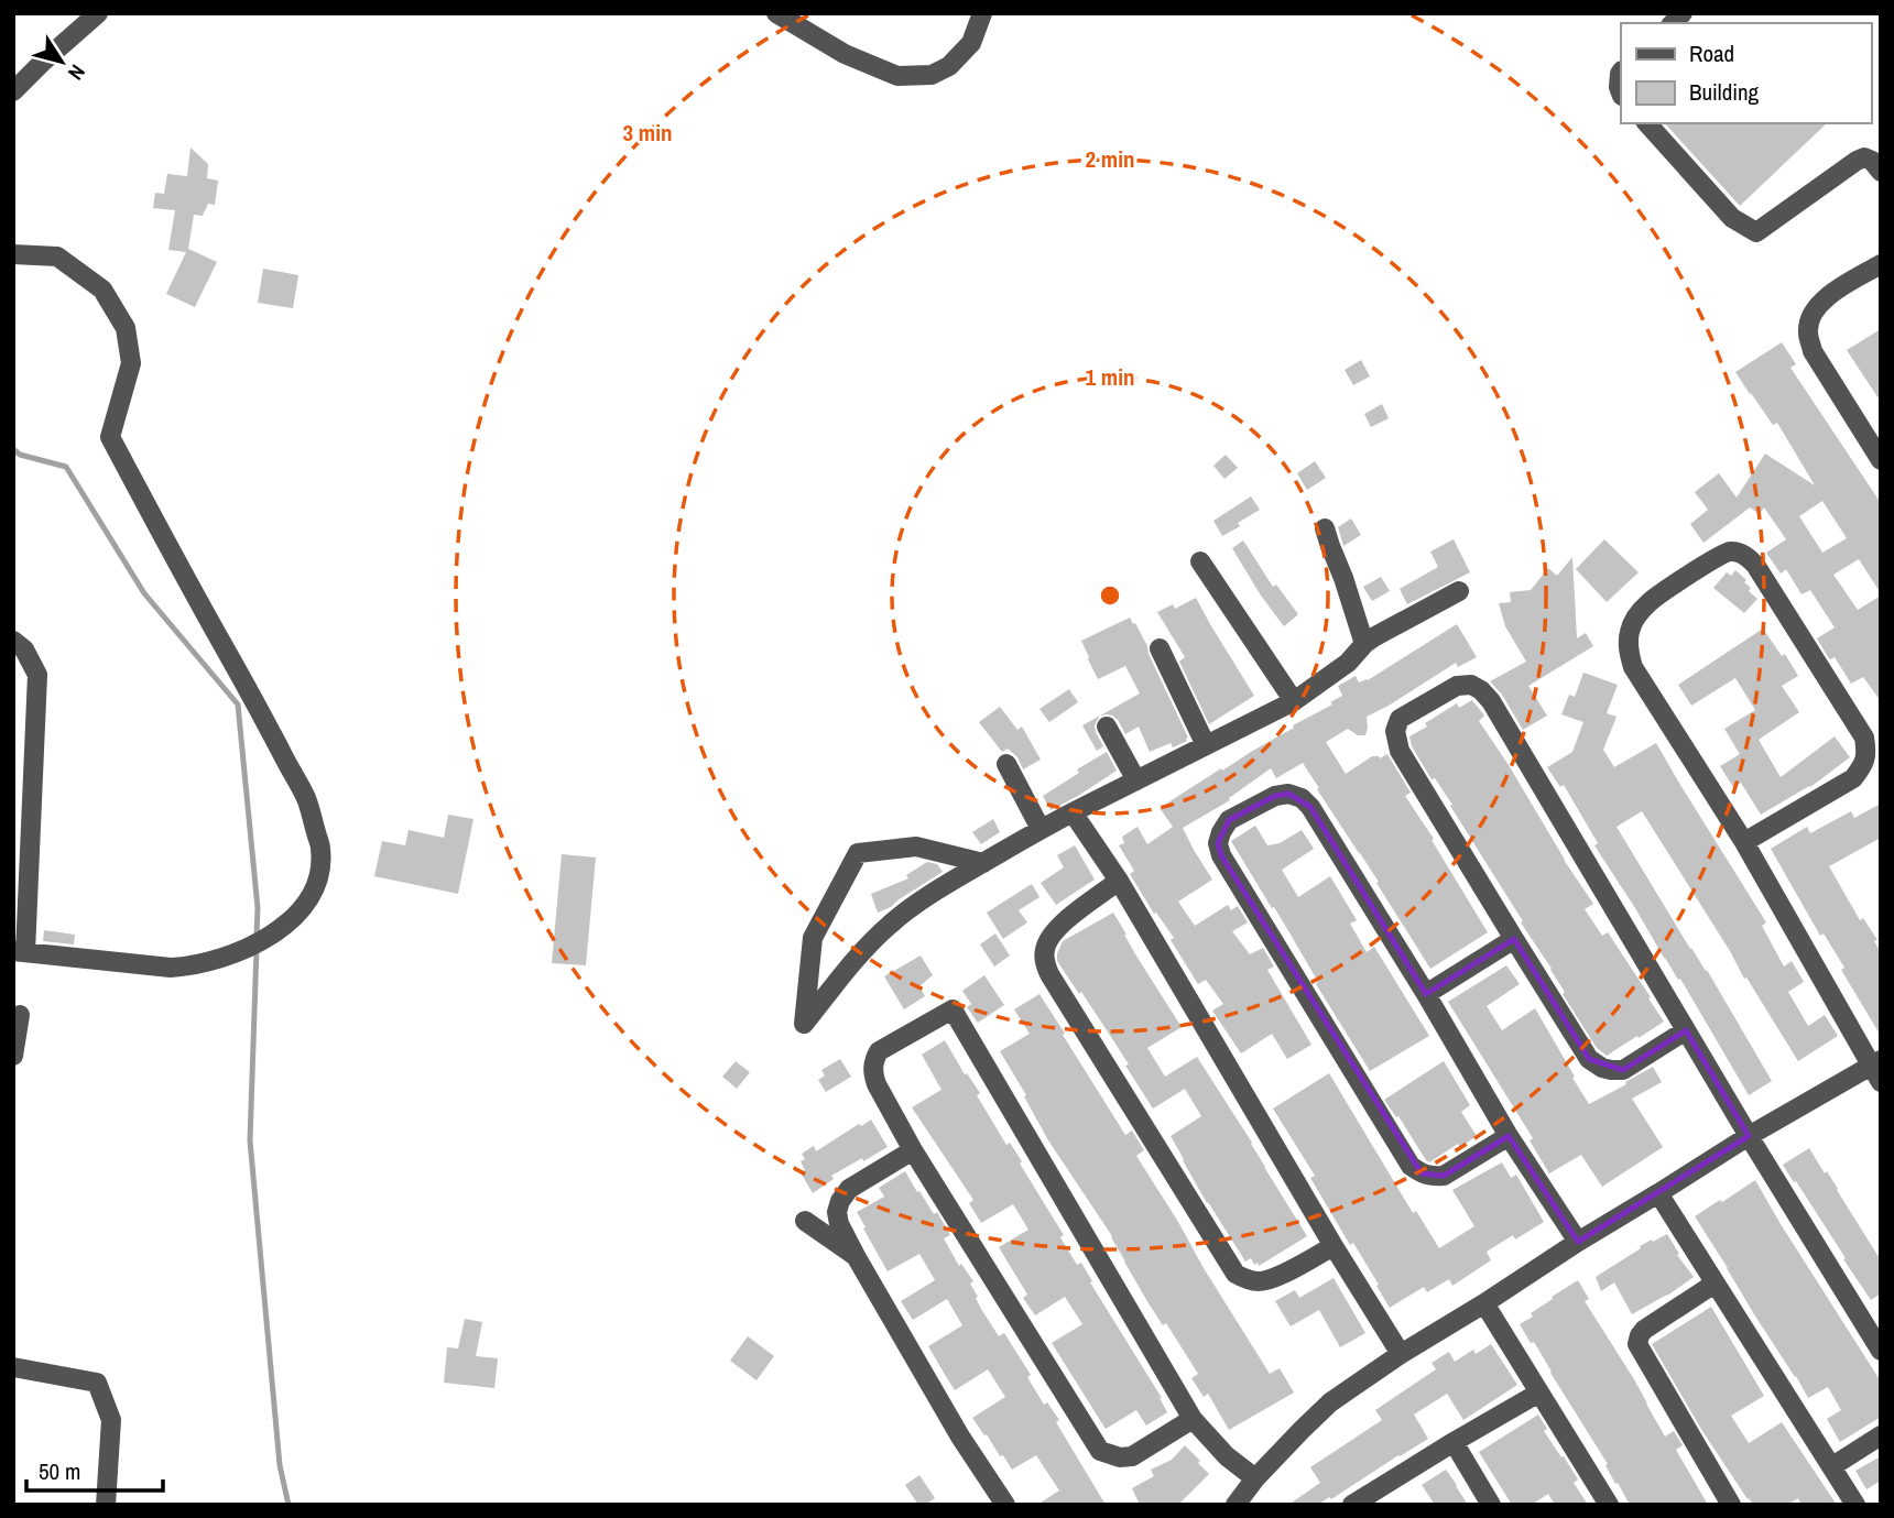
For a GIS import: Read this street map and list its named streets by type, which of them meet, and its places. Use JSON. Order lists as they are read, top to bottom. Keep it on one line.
{"legend":["Road","Building"],"scale_bar":"50 m","north":"bottom right","rings":["3 min","2 min","1 min"]}
